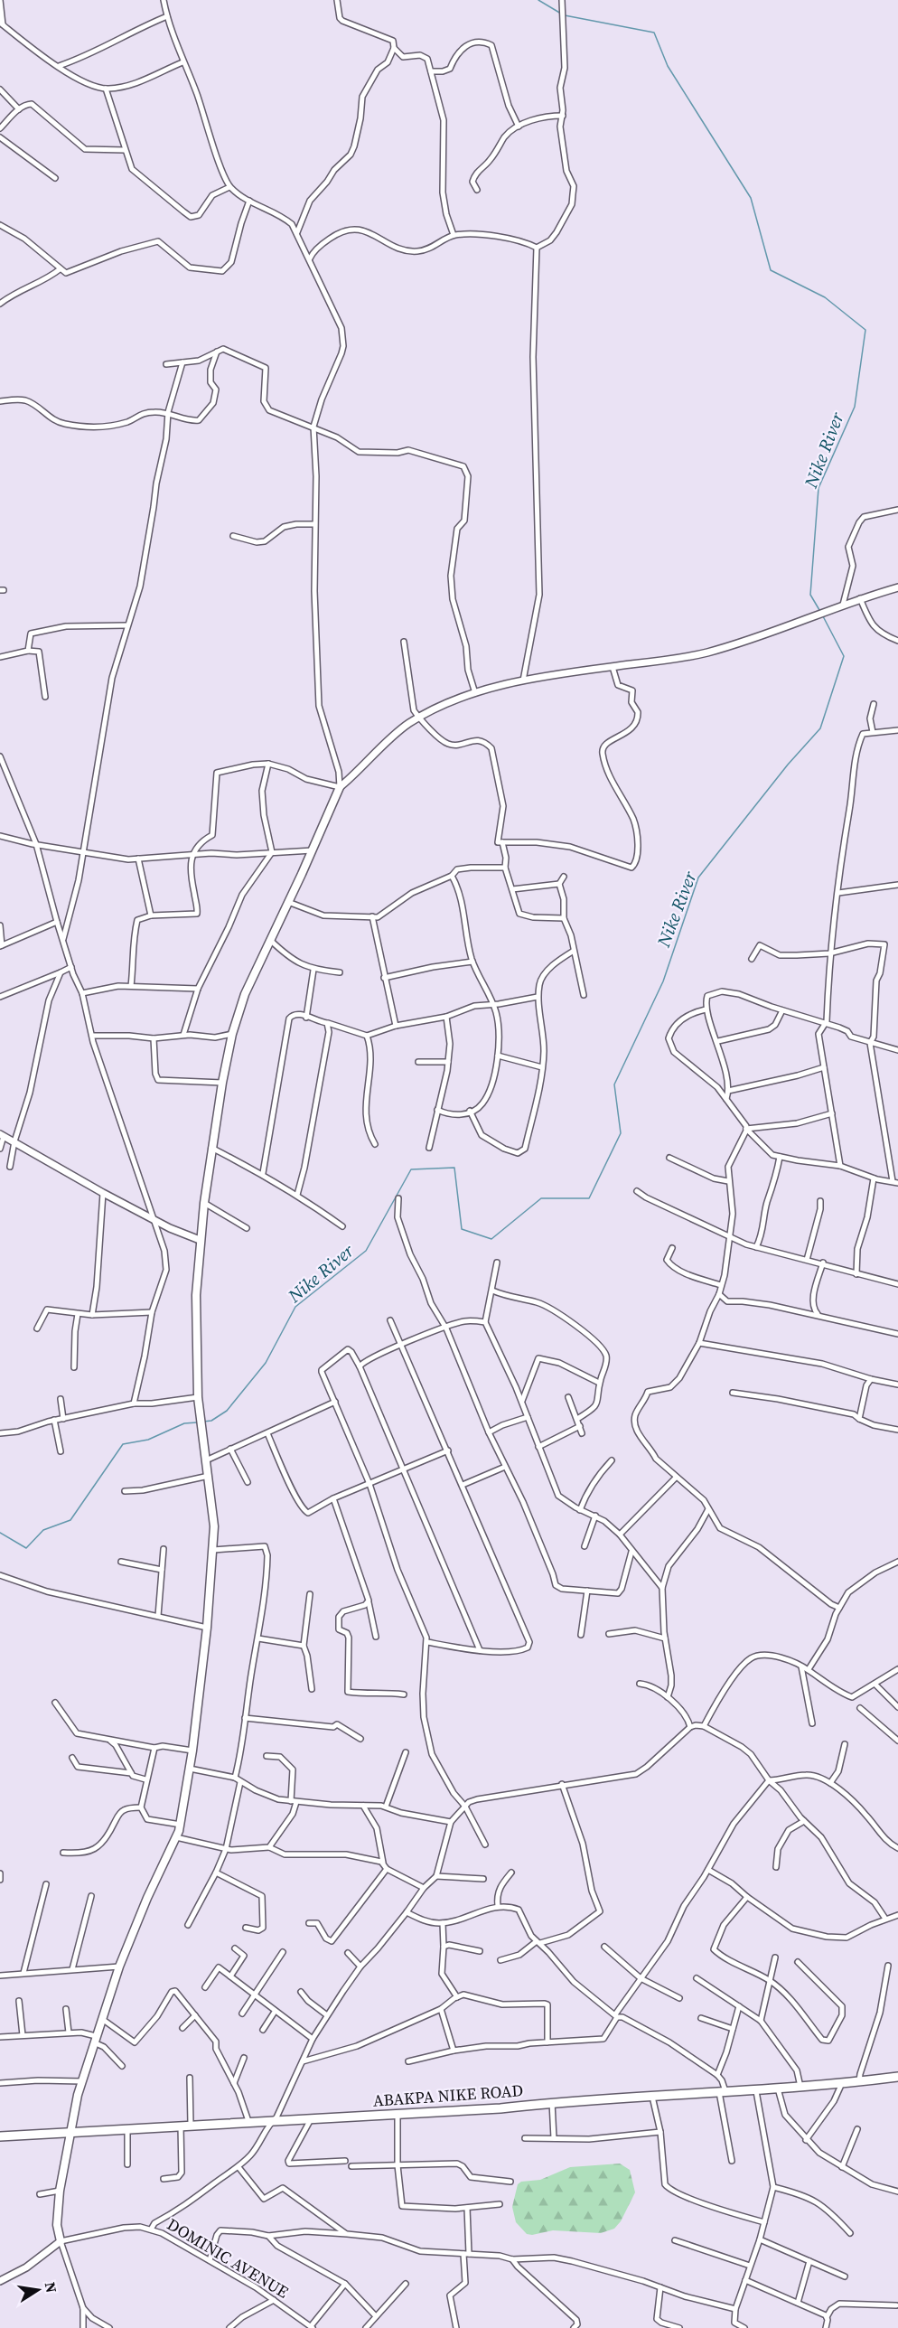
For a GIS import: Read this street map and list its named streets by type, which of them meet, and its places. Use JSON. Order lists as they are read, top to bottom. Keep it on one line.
{"streets":{"main road":["ABAKPA NIKE ROAD"],"street":["DOMINIC AVENUE"]},"water":["Nike River"],"north":"right"}
